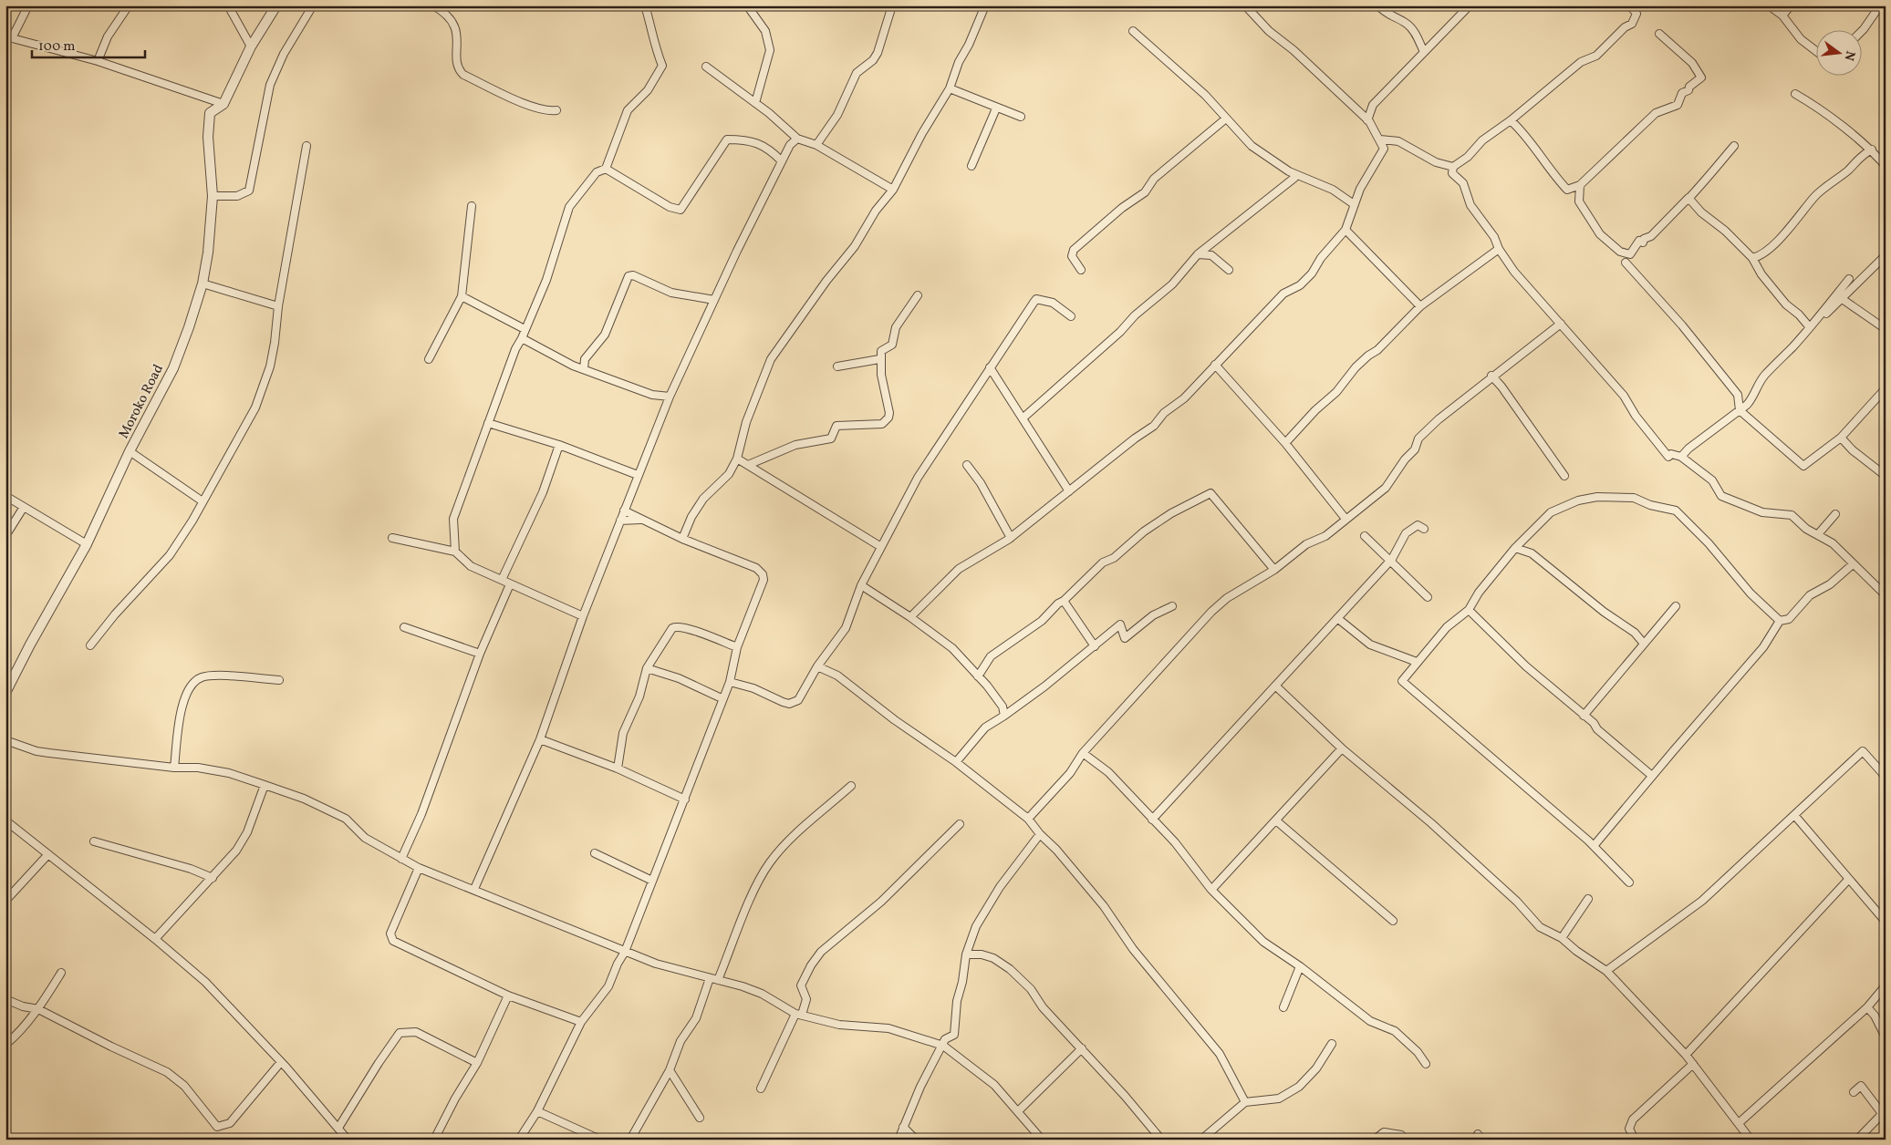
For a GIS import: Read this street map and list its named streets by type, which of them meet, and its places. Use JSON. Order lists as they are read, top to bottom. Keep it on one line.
{"streets":{"street":["Moroko Road"]},"scale_bar":"100 m","north":"right"}
